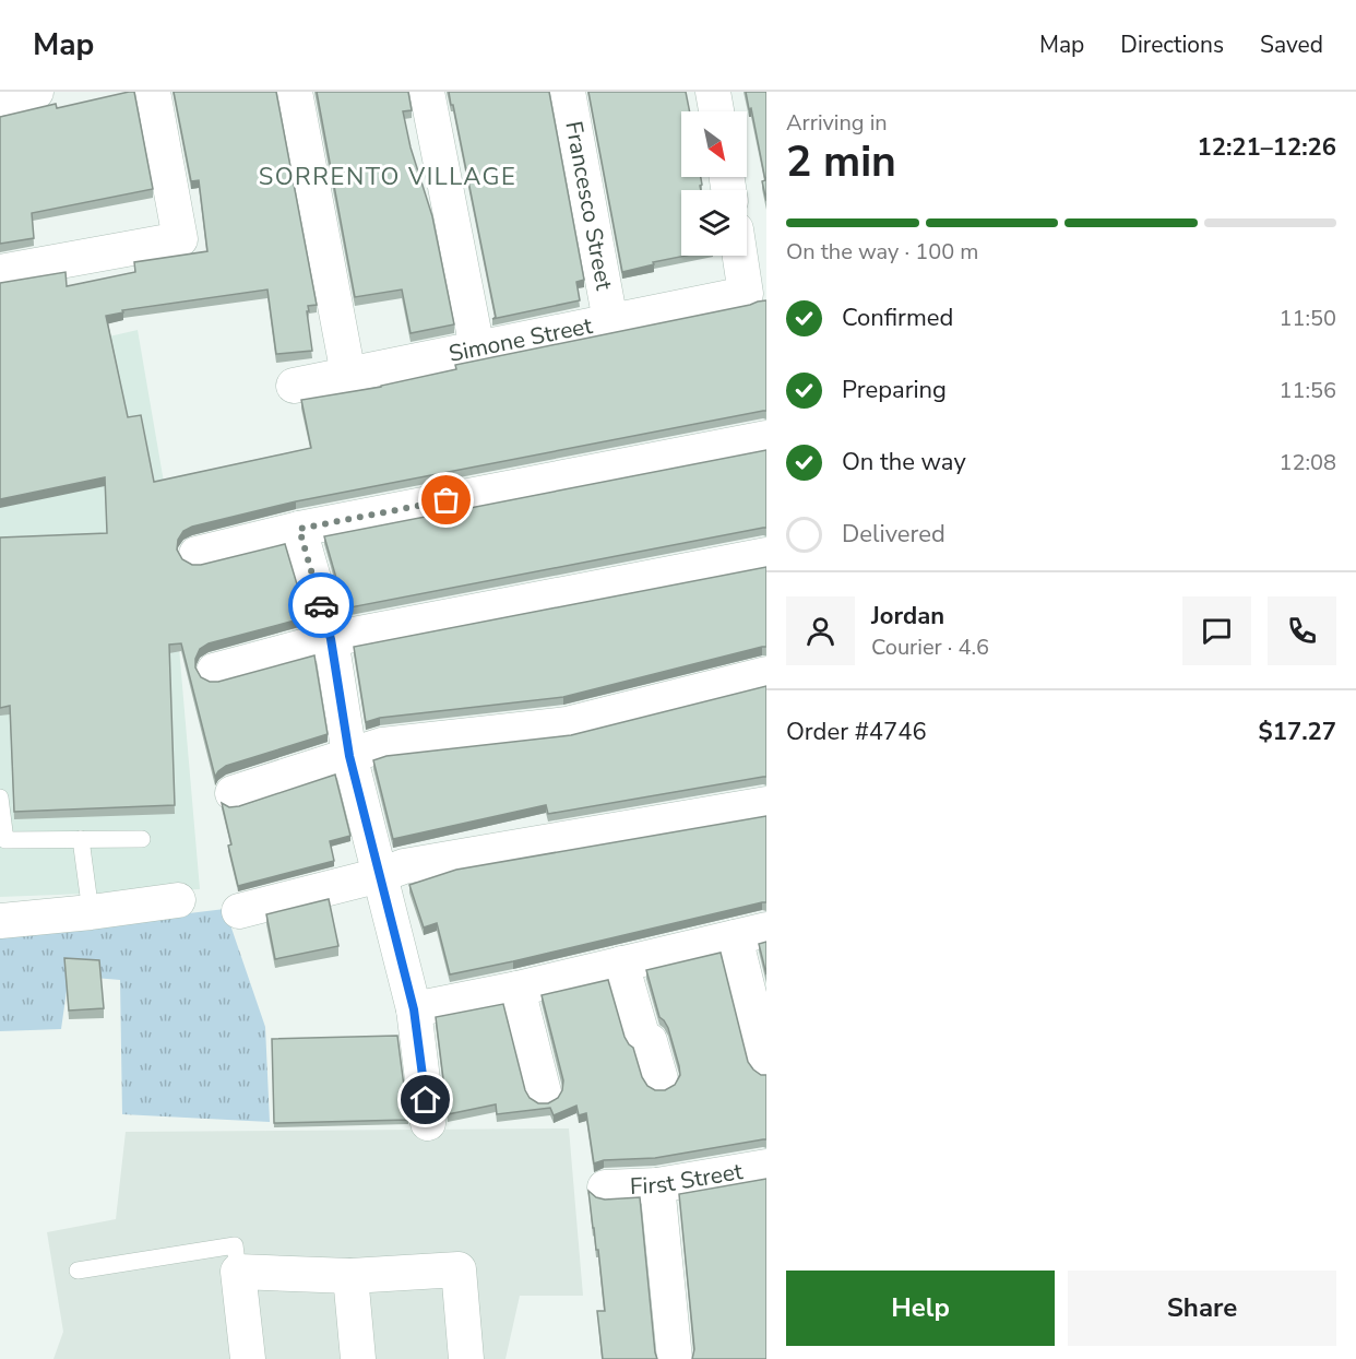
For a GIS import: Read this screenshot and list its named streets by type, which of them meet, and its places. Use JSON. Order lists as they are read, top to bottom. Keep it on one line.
{"streets":{"street":["Francesco Street","Simone Street","First Street"]},"crossings":[["Francesco Street","Simone Street"]],"districts":["SORRENTO VILLAGE"],"north":"bottom right","page":{"header":"Map","nav":["Map","Directions","Saved"],"heading":["2 min","Arriving in","12:21–12:26"],"panel":["Jordan","Courier · 4.6","Order #4746","$17.27"],"bar":"On the way · 100 m","list":[["Confirmed","11:50"],["Preparing","11:56"],["On the way","12:08"],"Delivered"],"buttons":["Help","Share"]}}
